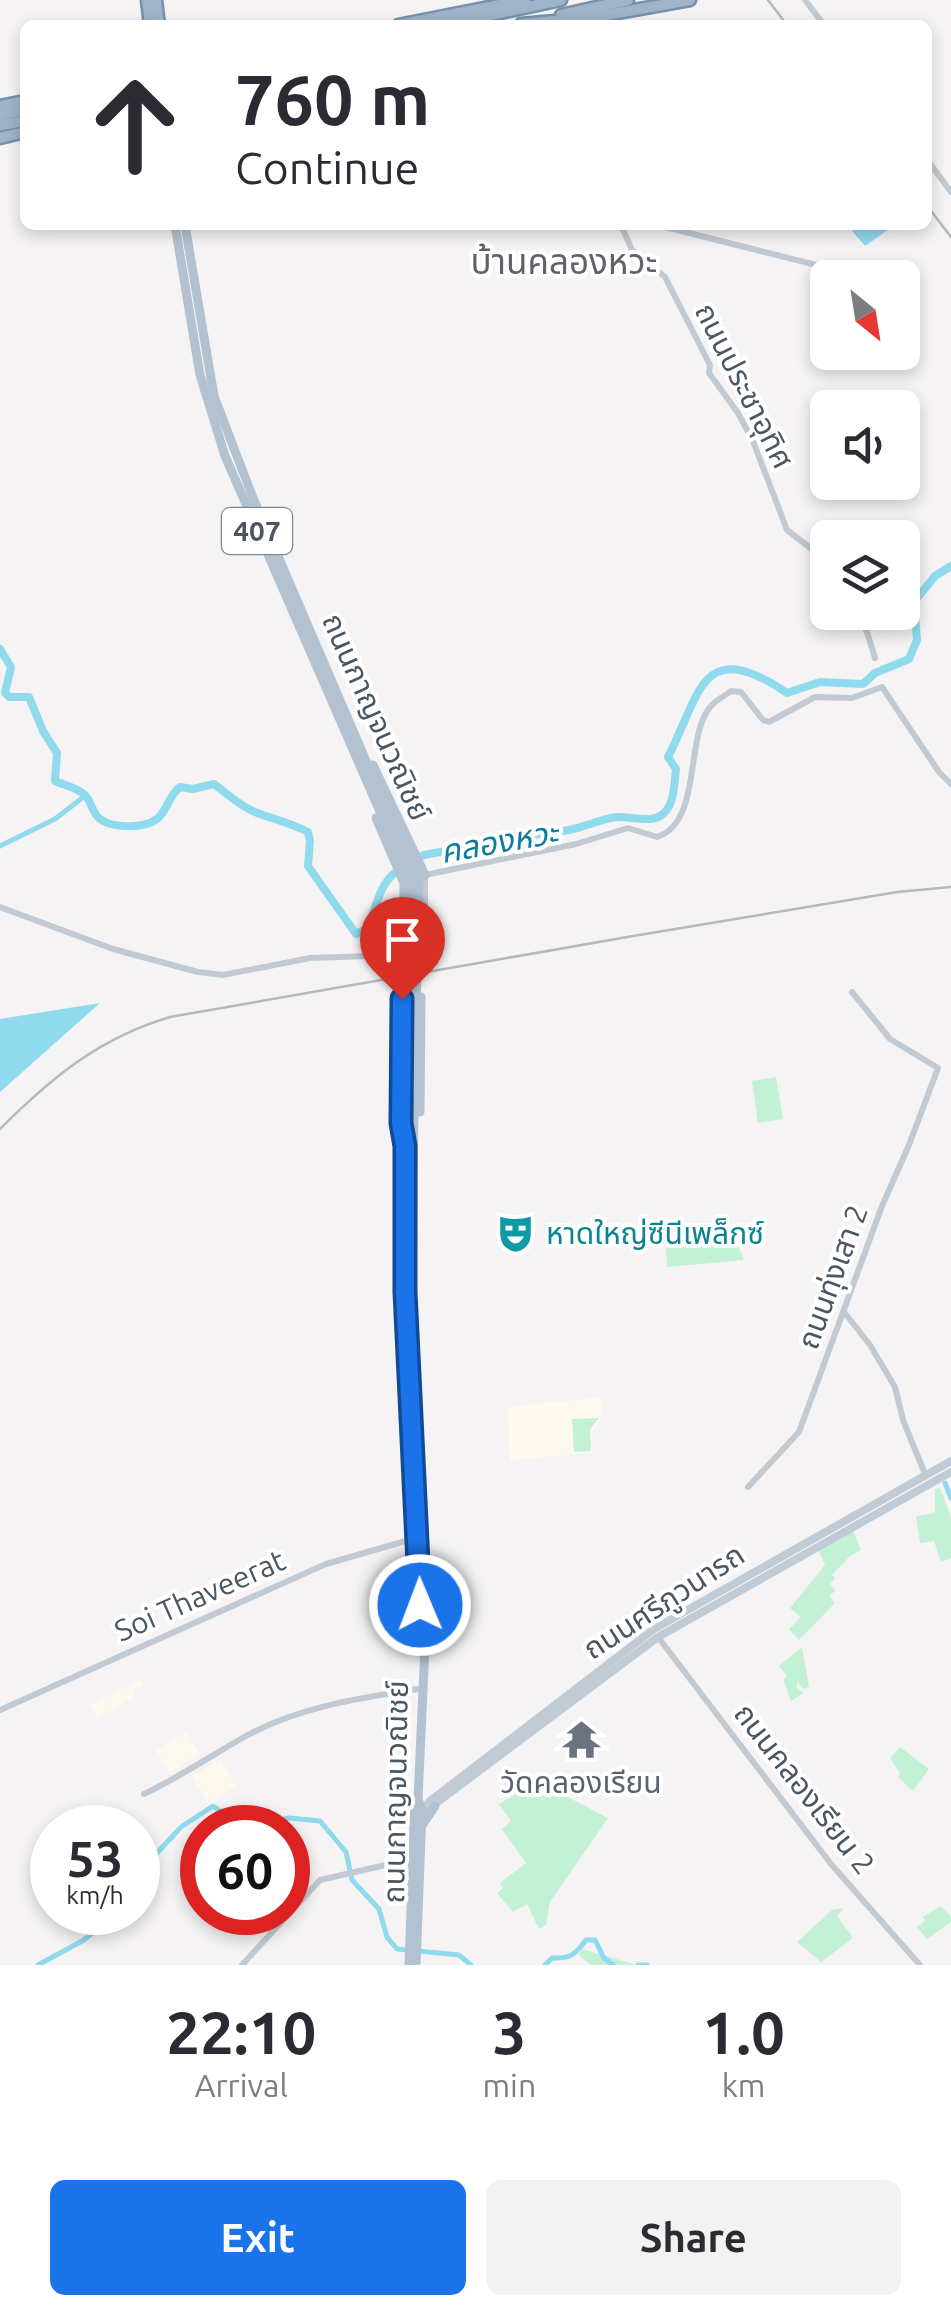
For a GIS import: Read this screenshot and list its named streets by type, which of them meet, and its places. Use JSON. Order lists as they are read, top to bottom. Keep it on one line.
{"streets":{"main road":["407","ถนนกาญจนวณิชย์","ถนนศรีภูวนารถ"],"street":["ถนนประชาอุทิศ","ถนนทุ่งเสา 2","Soi Thaveerat","ถนนคลองเรียน 2"]},"crossings":[["ถนนกาญจนวณิชย์","Soi Thaveerat"],["ถนนกาญจนวณิชย์","ถนนศรีภูวนารถ"],["ถนนศรีภูวนารถ","ถนนคลองเรียน 2"]],"districts":["บ้านคลองหวะ"],"water":["คลองหวะ"],"places":{"theatre":["หาดใหญ่ซีนีเพล็กซ์"],"temple":["วัดคลองเรียน"]},"north":"bottom right","page":{"turn":["760 m","Continue"],"speed":"53 km/h","limit":"60","eta":["22:10","Arrival","3","min","1.0","km"],"buttons":["Exit","Share"]}}
